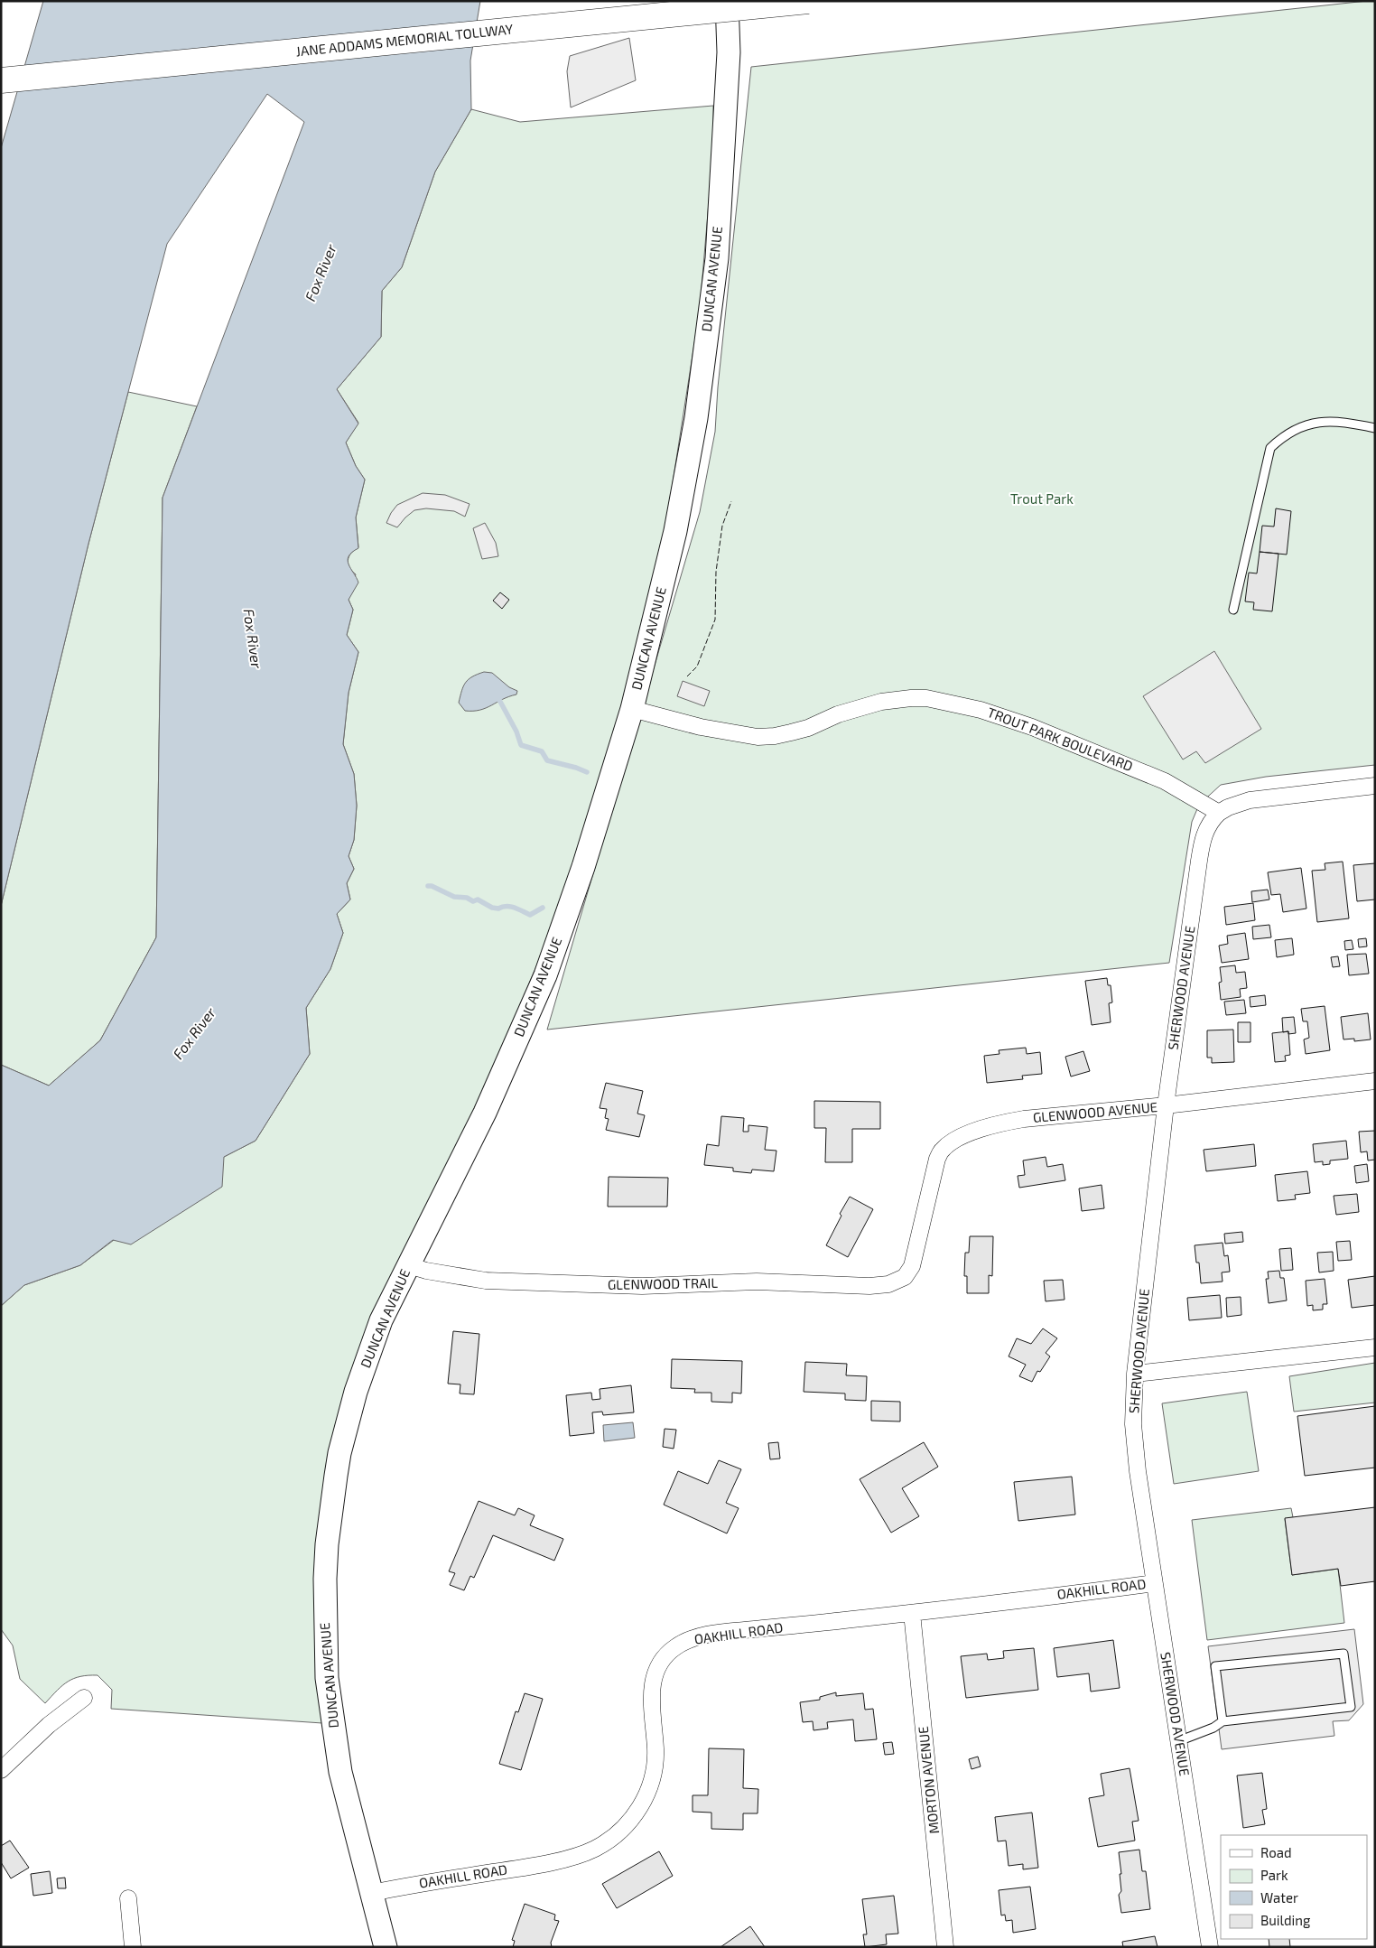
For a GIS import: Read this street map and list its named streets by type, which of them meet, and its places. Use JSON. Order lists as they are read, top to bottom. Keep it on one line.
{"streets":{"highway":["JANE ADDAMS MEMORIAL TOLLWAY"],"street":["DUNCAN AVENUE","TROUT PARK BOULEVARD","SHERWOOD AVENUE","GLENWOOD AVENUE","GLENWOOD TRAIL","OAKHILL ROAD","MORTON AVENUE"]},"crossings":[["DUNCAN AVENUE","TROUT PARK BOULEVARD"],["DUNCAN AVENUE","GLENWOOD TRAIL"],["DUNCAN AVENUE","OAKHILL ROAD"],["TROUT PARK BOULEVARD","SHERWOOD AVENUE"],["SHERWOOD AVENUE","GLENWOOD AVENUE"],["SHERWOOD AVENUE","OAKHILL ROAD"],["GLENWOOD AVENUE","GLENWOOD TRAIL"],["OAKHILL ROAD","MORTON AVENUE"]],"water":["Fox River"],"parks":["Trout Park"],"legend":["Road","Park","Water","Building"]}
